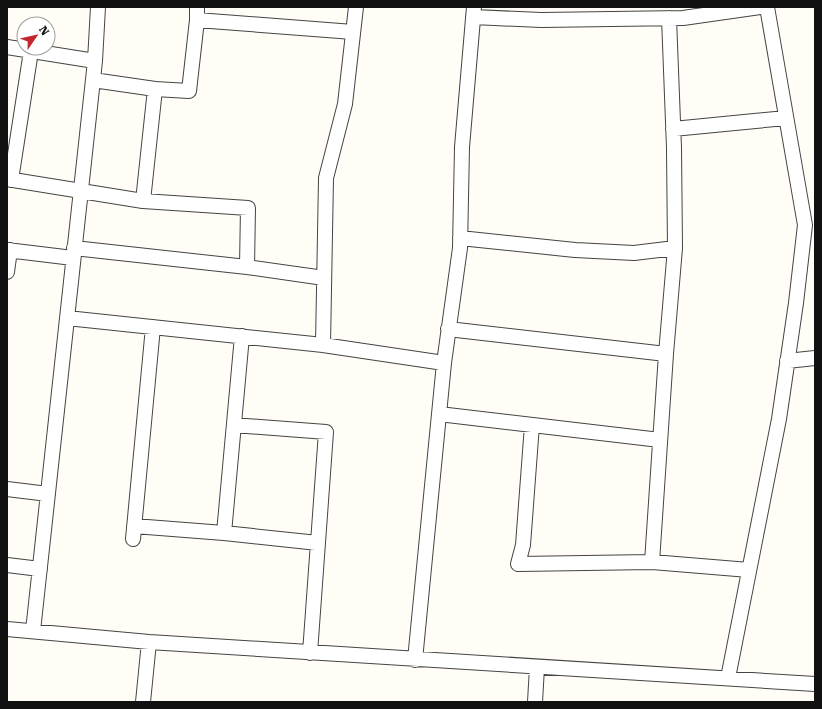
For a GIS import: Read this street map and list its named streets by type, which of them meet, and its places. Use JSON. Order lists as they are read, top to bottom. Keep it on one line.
{"north":"top right"}
